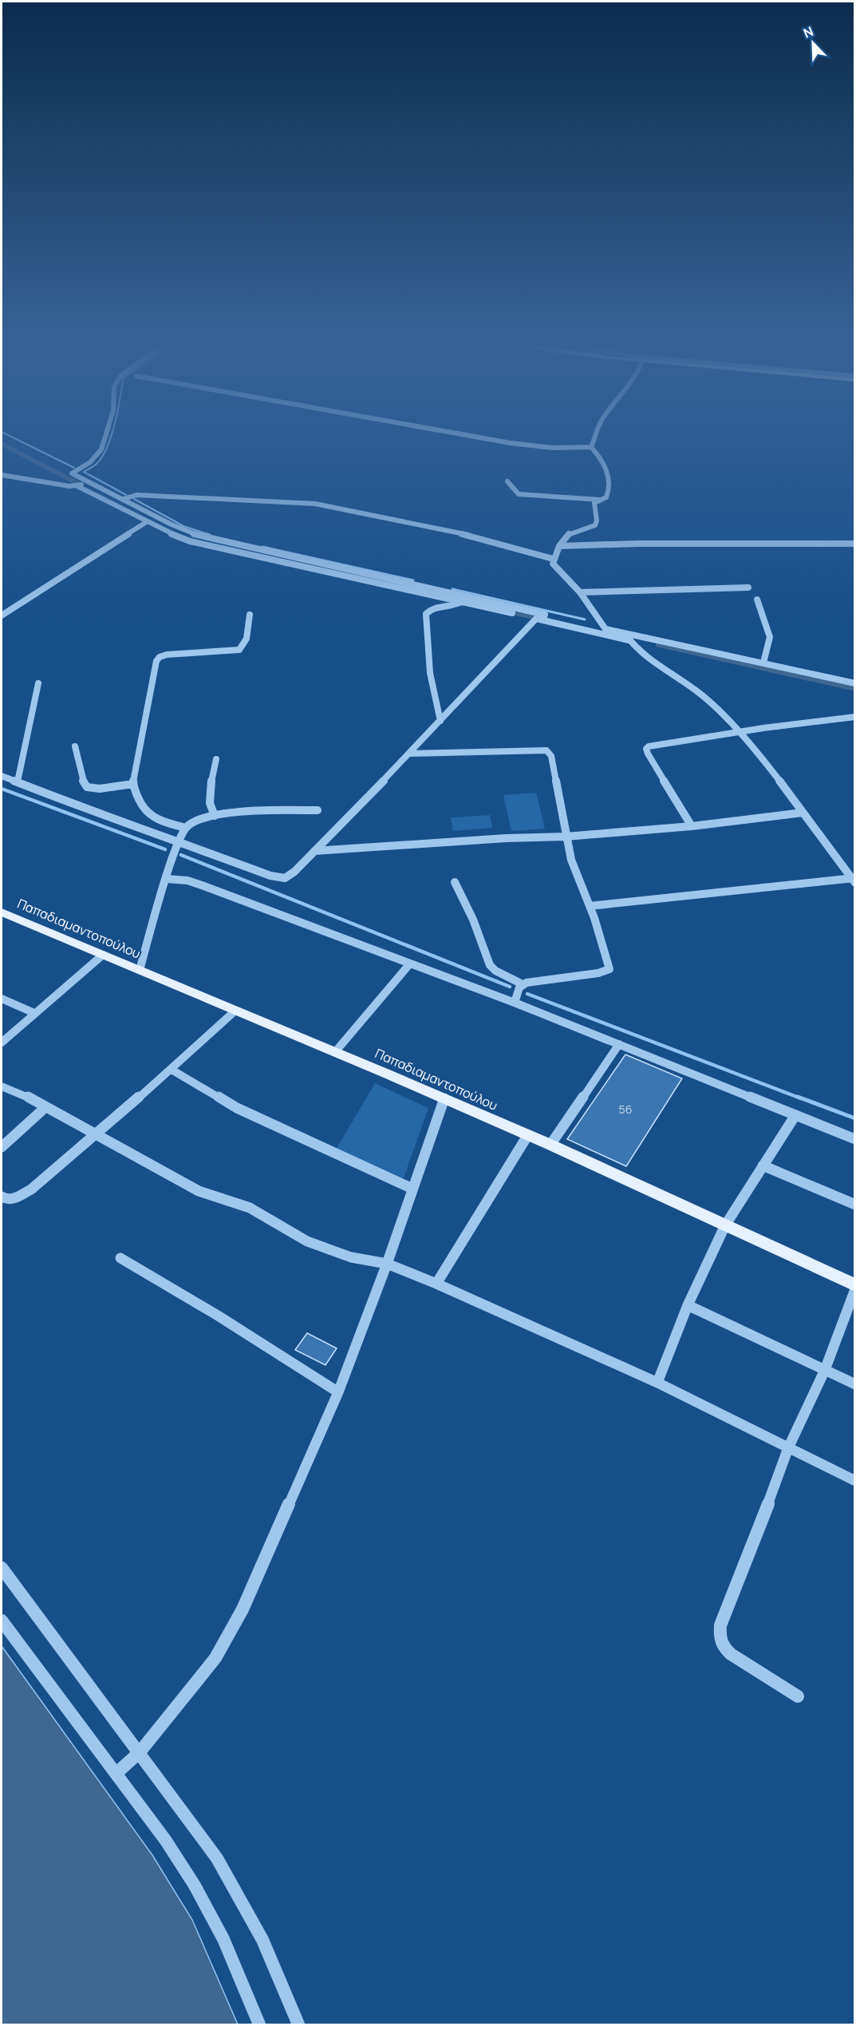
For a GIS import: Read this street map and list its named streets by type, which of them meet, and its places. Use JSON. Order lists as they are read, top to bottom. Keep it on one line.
{"streets":{"main road":["Παπαδιαμαντοπούλου"]},"house_numbers":["56"],"north":"top left"}
